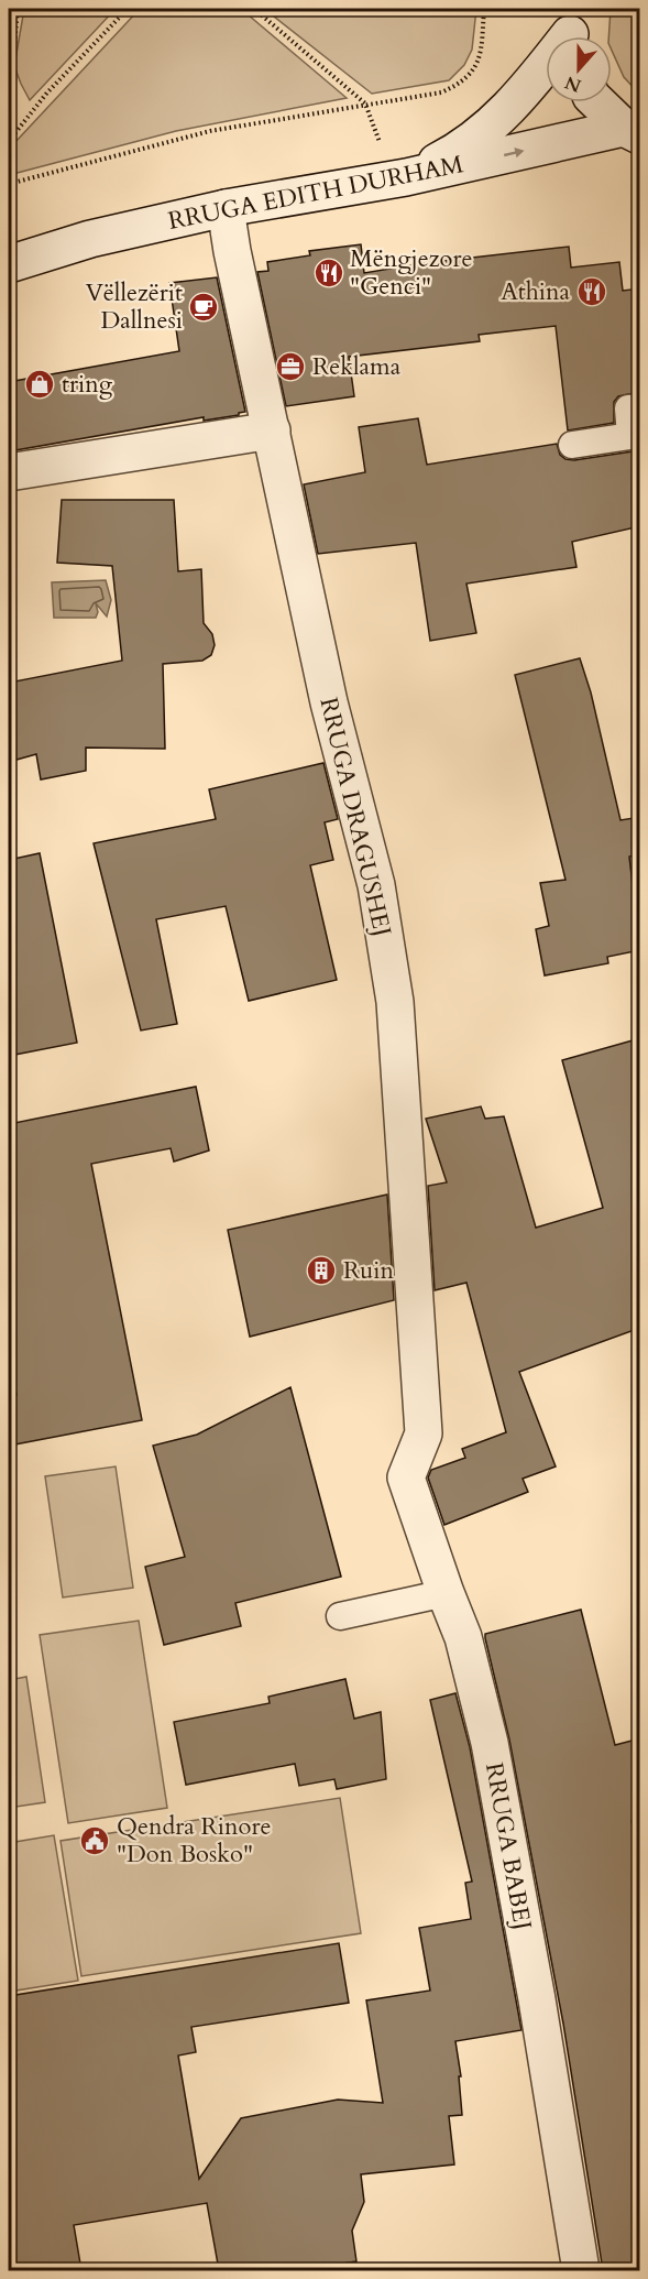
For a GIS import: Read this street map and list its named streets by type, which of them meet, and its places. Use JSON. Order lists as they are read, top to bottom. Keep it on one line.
{"streets":{"street":["RRUGA EDITH DURHAM","RRUGA DRAGUSHEJ","RRUGA BABEJ"]},"crossings":[["RRUGA EDITH DURHAM","RRUGA DRAGUSHEJ"],["RRUGA DRAGUSHEJ","RRUGA BABEJ"]],"one_way":["RRUGA EDITH DURHAM"],"places":{"restaurant":["Mëngjezore \"Genci\"","Athina"],"cafe":["Vëllezërit Dallnesi"],"office":["Reklama"],"shop":["tring"],"building":["Ruin"],"public building":["Qendra Rinore \"Don Bosko\""]},"north":"bottom"}
